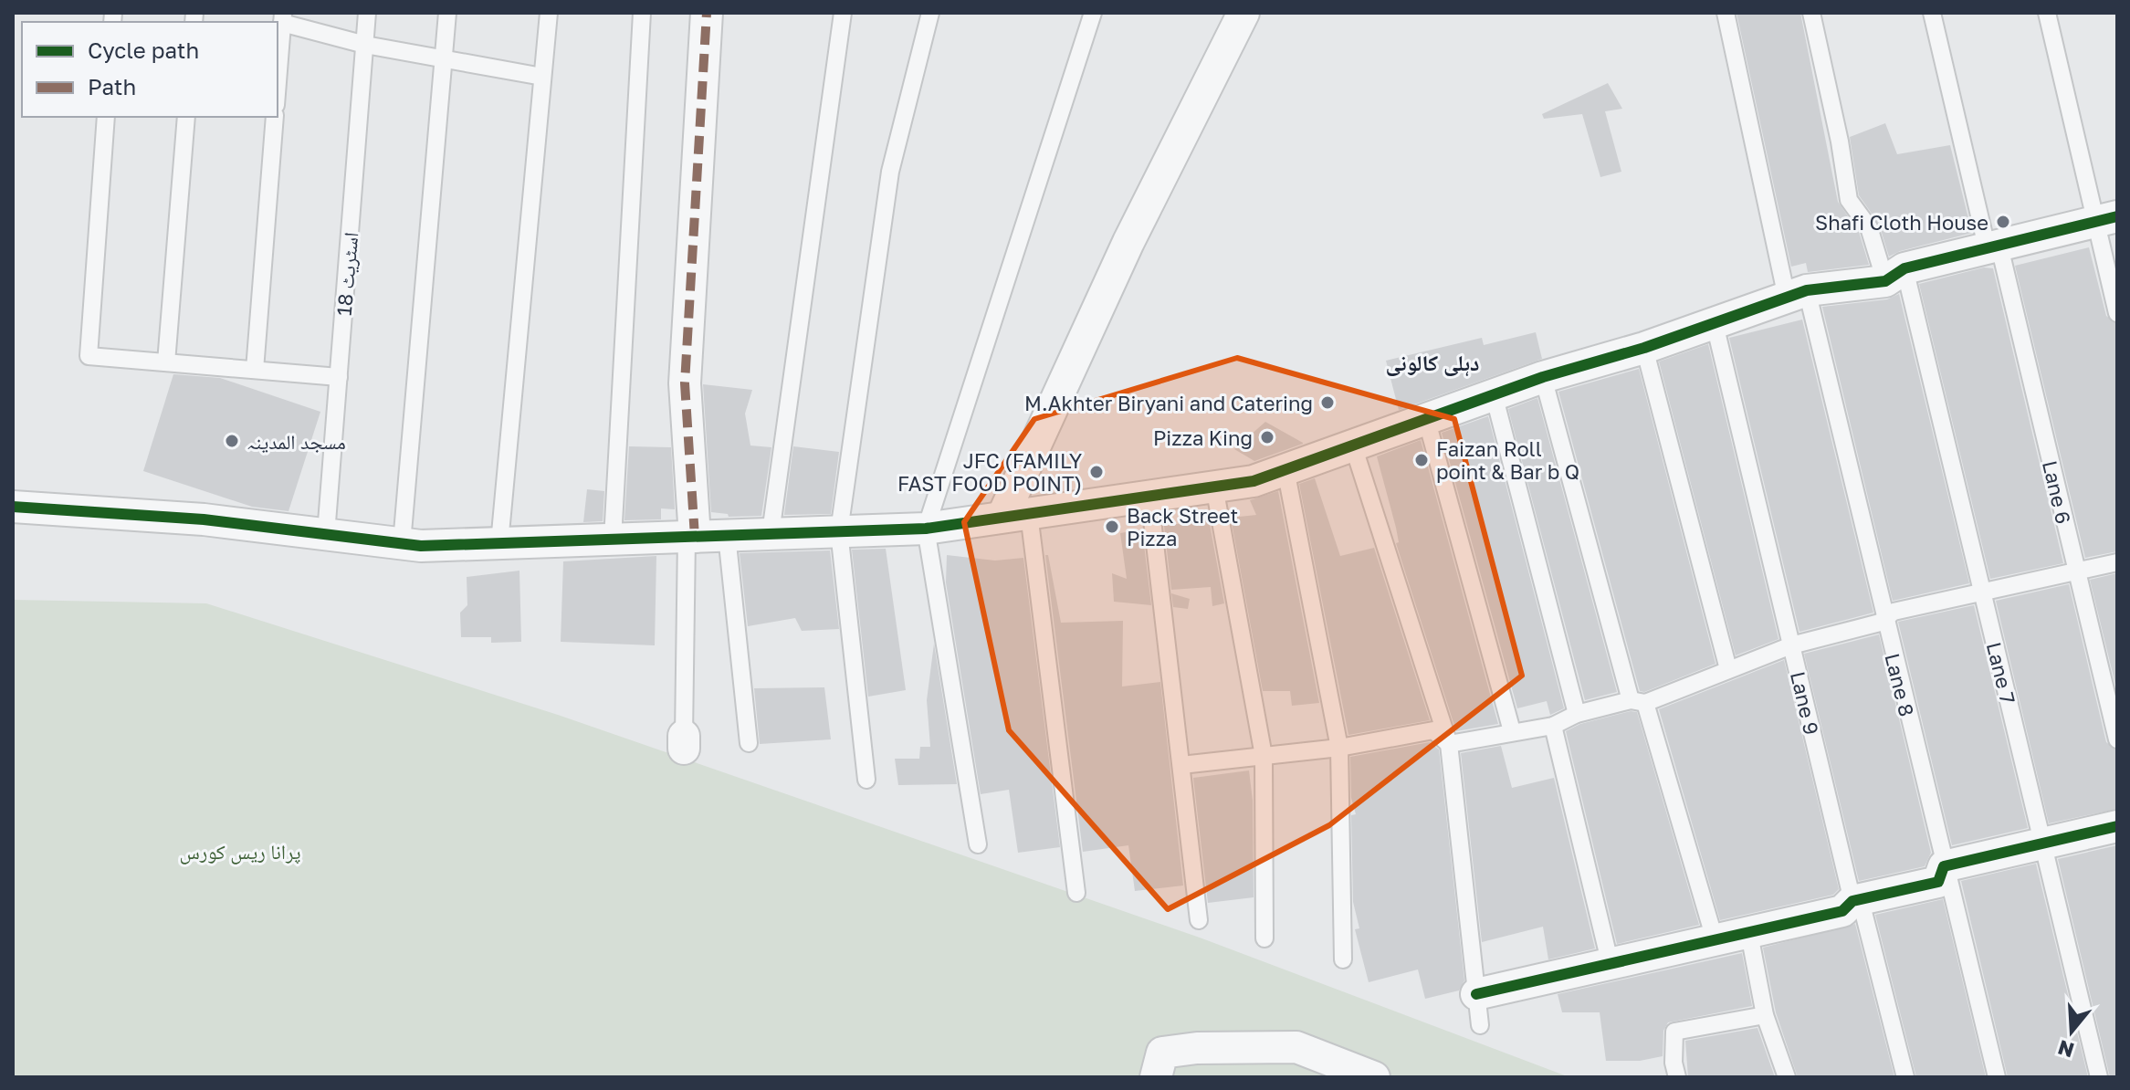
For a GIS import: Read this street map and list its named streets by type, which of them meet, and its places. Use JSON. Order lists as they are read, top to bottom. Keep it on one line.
{"streets":{"lane":["اسٹریٹ 18","Lane 6","Lane 7","Lane 8","Lane 9"]},"districts":["دہلی کالونی"],"parks":["پرانا ریس کورس"],"places":["Shafi Cloth House","M.Akhter Biryani and Catering","Pizza King","مسجد المدینہ","Faizan Roll point & Bar b Q","JFC (FAMILY FAST FOOD POINT)","Back Street Pizza"],"legend":["Cycle path","Path"],"north":"bottom"}
